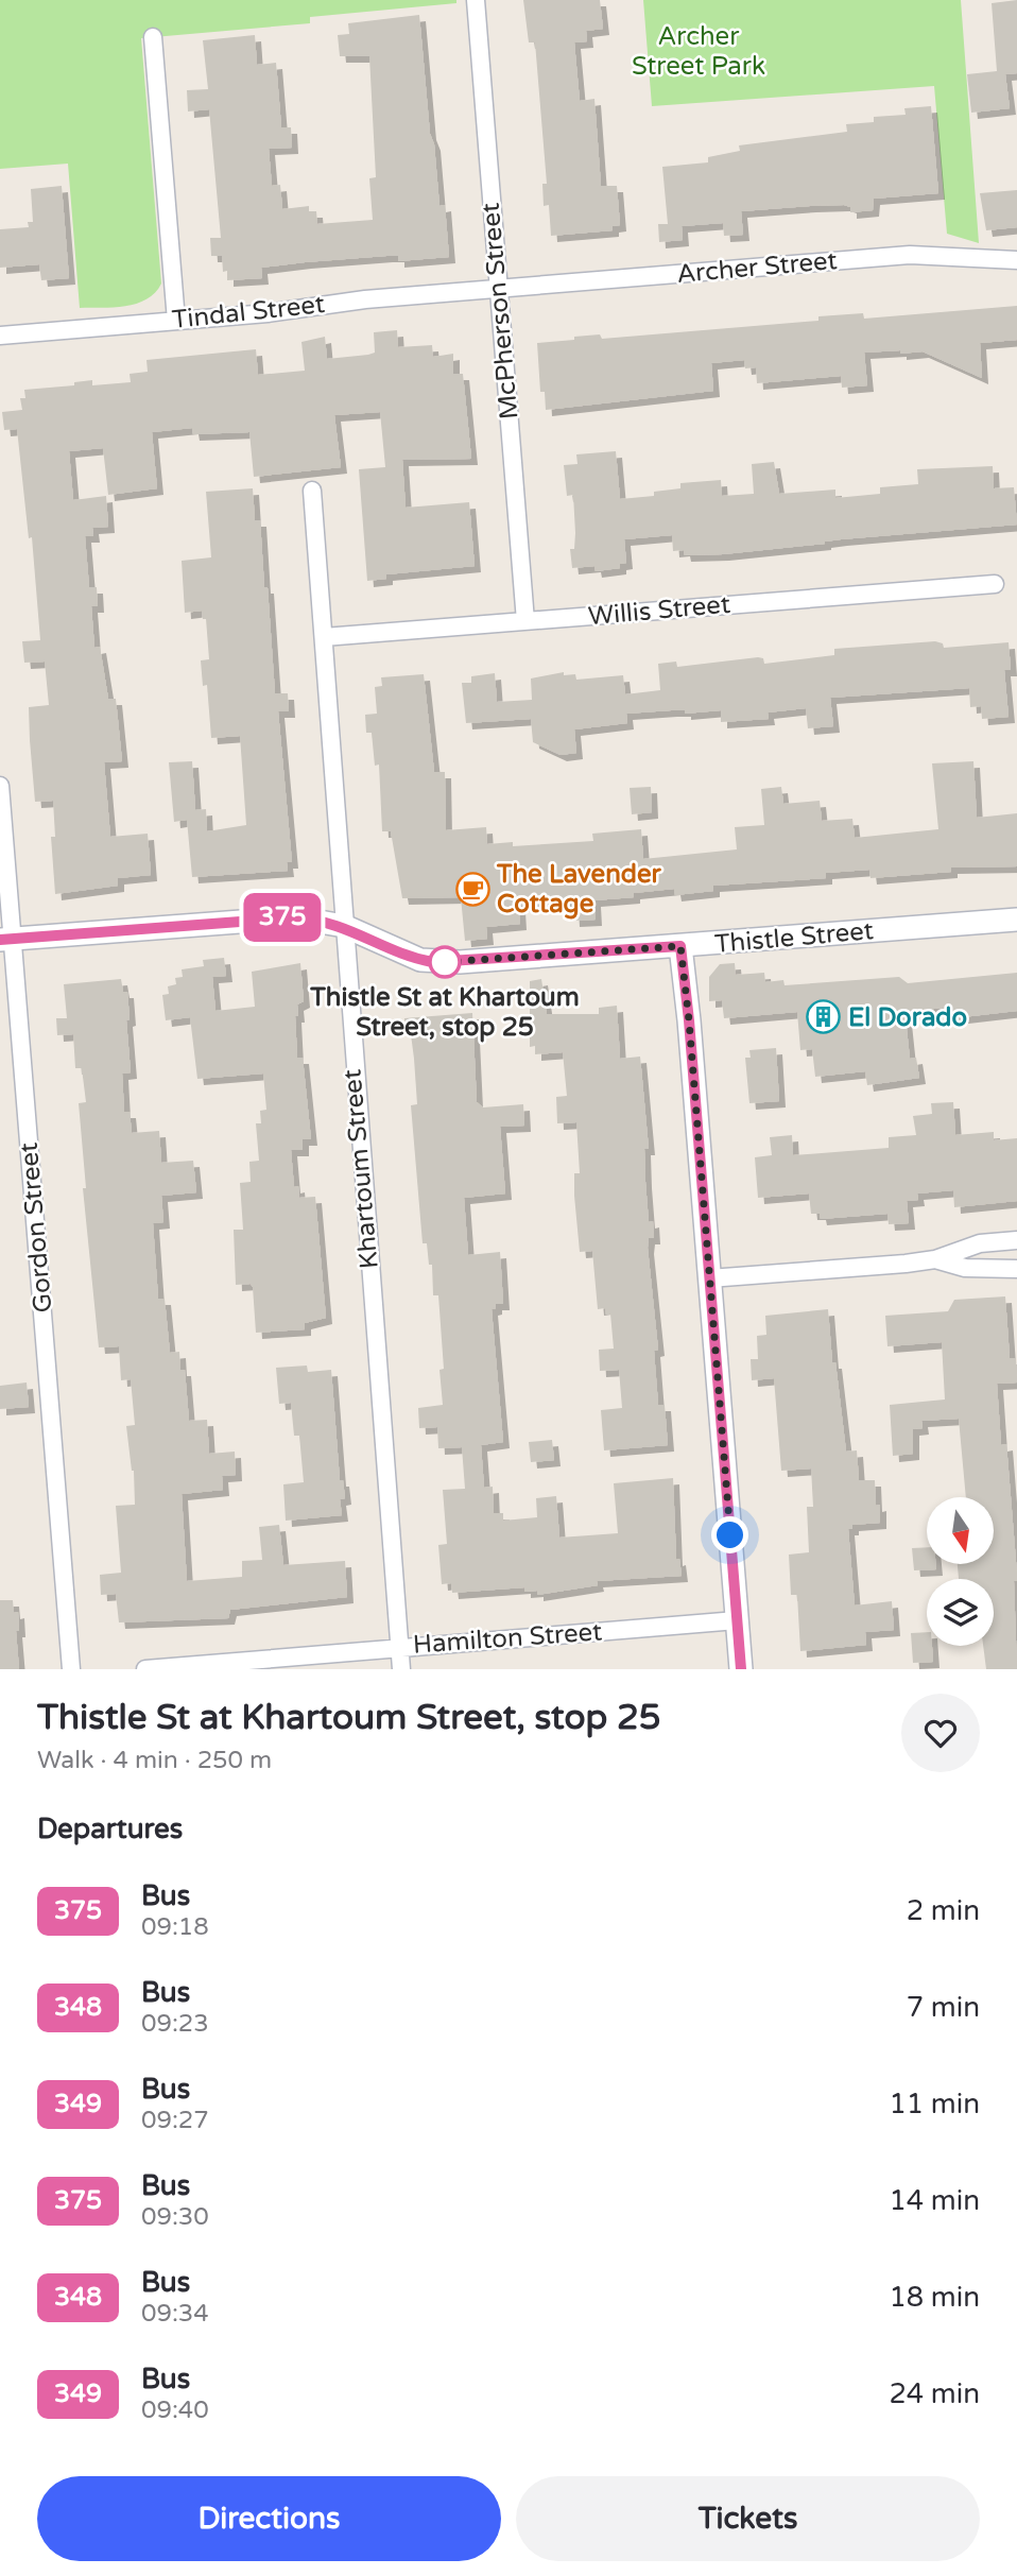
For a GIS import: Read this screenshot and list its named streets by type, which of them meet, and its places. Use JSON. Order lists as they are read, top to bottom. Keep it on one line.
{"streets":{"street":["Archer Street","McPherson Street","Tindal Street","Willis Street","Thistle Street","Khartoum Street","Gordon Street","Hamilton Street"]},"crossings":[["Archer Street","McPherson Street"],["Archer Street","Tindal Street"],["McPherson Street","Tindal Street"],["McPherson Street","Willis Street"],["Willis Street","Khartoum Street"],["Thistle Street","Khartoum Street"],["Thistle Street","Gordon Street"],["Khartoum Street","Hamilton Street"]],"parks":["Archer Street Park"],"places":{"cafe":["The Lavender Cottage"],"other":["Thistle St at Khartoum Street, stop 25"],"building":["El Dorado"]},"lines":["bus line 375"],"north":"bottom","page":{"on_map":"375","heading":[["Thistle St at Khartoum Street, stop 25","Walk · 4 min · 250 m"],"Departures"],"list":[{"mark":"375","name":"Bus","note":"09:18","value":"2 min"},{"mark":"348","name":"Bus","note":"09:23","value":"7 min"},{"mark":"349","name":"Bus","note":"09:27","value":"11 min"},{"mark":"375","name":"Bus","note":"09:30","value":"14 min"},{"mark":"348","name":"Bus","note":"09:34","value":"18 min"},{"mark":"349","name":"Bus","note":"09:40","value":"24 min"}],"buttons":["Directions","Tickets"]}}
